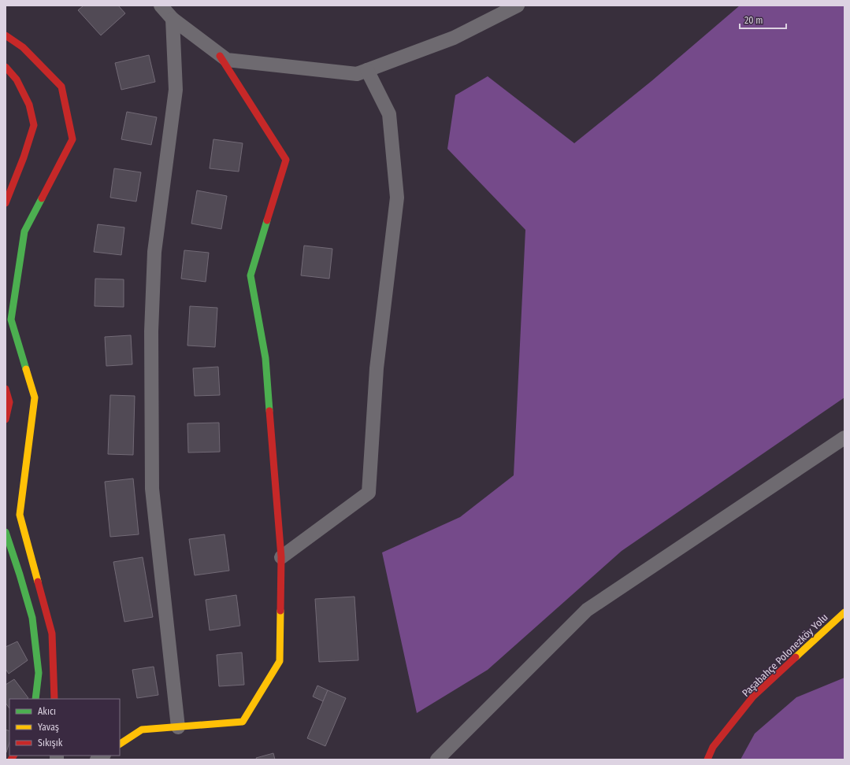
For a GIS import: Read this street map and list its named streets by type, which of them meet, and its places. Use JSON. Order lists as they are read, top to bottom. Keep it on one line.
{"streets":{"street":["Paşabahçe Polonezköy Yolu"]},"legend":["Akıcı","Yavaş","Sıkışık"],"scale_bar":"20 m"}
